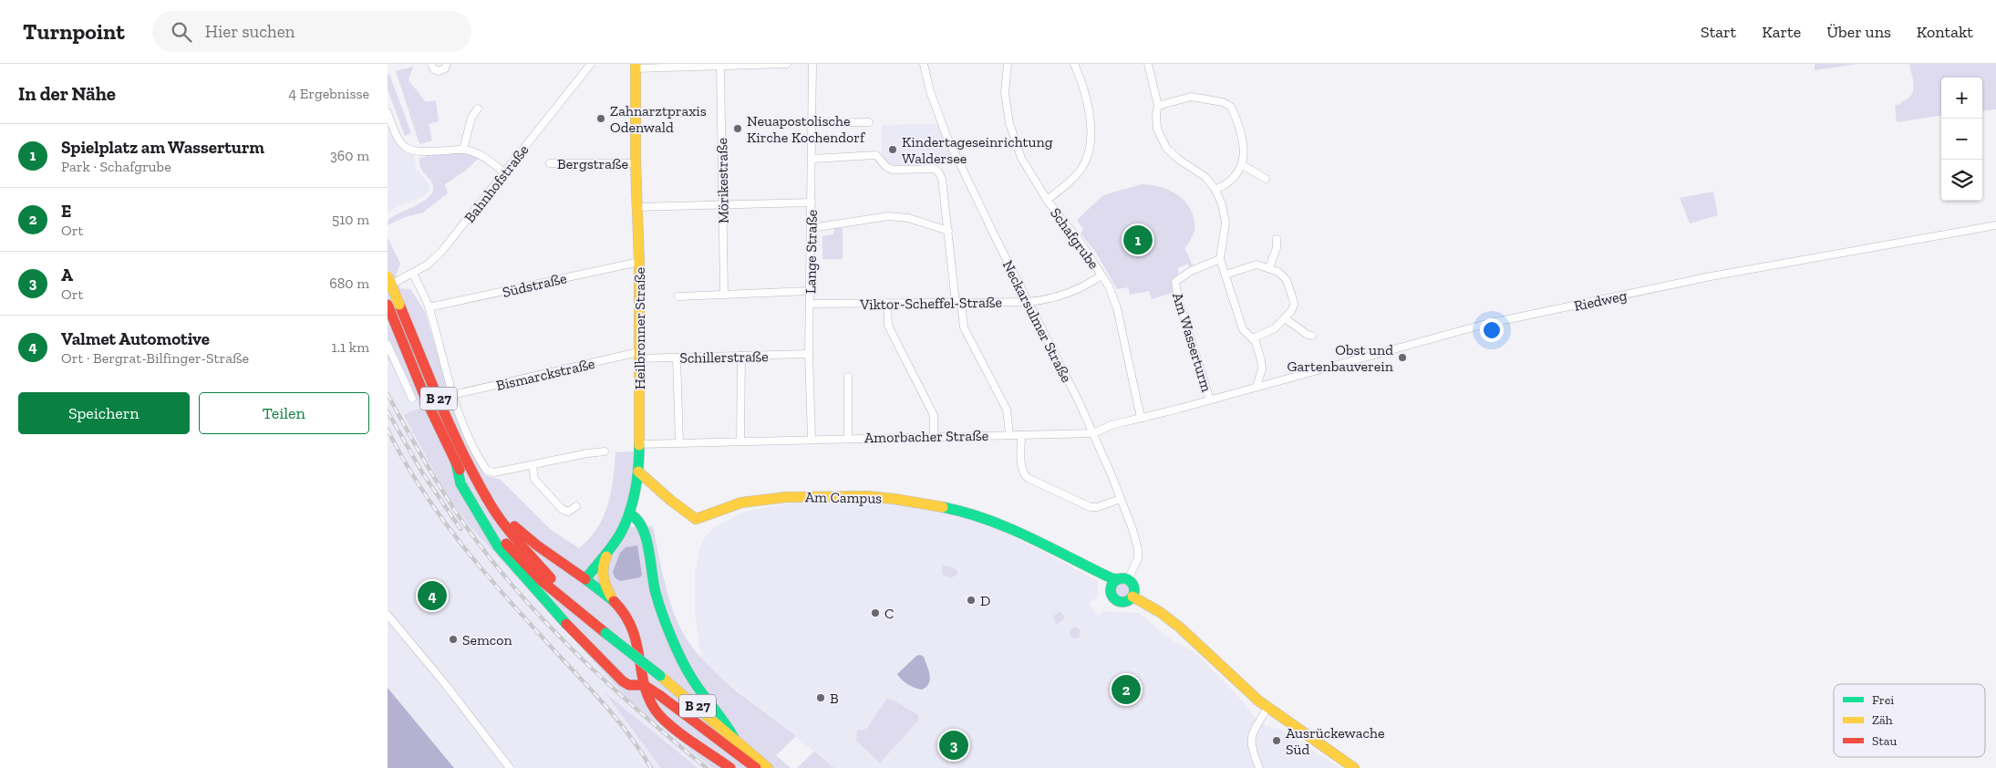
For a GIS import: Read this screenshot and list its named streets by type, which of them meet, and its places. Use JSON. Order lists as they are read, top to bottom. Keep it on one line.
{"streets":{"main road":["Heilbronner Straße","B 27","Am Campus"],"street":["Bergstraße","Mörikestraße","Bahnhofstraße","Schafgrube","Lange Straße","Südstraße","Riedweg","Viktor-Scheffel-Straße","Neckarsulmer Straße","Am Wasserturm","Schillerstraße","Bismarckstraße","Amorbacher Straße"]},"crossings":[["Bergstraße","Heilbronner Straße"],["Schafgrube","Viktor-Scheffel-Straße"],["Schafgrube","Amorbacher Straße"],["Lange Straße","Viktor-Scheffel-Straße"],["Lange Straße","Schillerstraße"],["Lange Straße","Amorbacher Straße"],["Südstraße","Heilbronner Straße"],["Riedweg","Am Wasserturm"],["Riedweg","Amorbacher Straße"],["Viktor-Scheffel-Straße","Neckarsulmer Straße"],["Neckarsulmer Straße","Amorbacher Straße"],["Neckarsulmer Straße","Am Campus"],["Heilbronner Straße","Schillerstraße"],["Heilbronner Straße","Bismarckstraße"],["Heilbronner Straße","Amorbacher Straße"],["Heilbronner Straße","Am Campus"],["Am Wasserturm","Amorbacher Straße"],["Schillerstraße","Bismarckstraße"]],"places":["Zahnarztpraxis Odenwald","Neuapostolische Kirche Kochendorf","Kindertageseinrichtung Waldersee","Obst und Gartenbauverein","D","C","Semcon","B","Ausrückewache Süd"],"legend":["Frei","Zäh","Stau"],"page":{"header":"Turnpoint","search":"Hier suchen","nav":["Start","Karte","Über uns","Kontakt"],"heading":["In der Nähe","4 Ergebnisse"],"map_buttons":["+","−"],"list":[{"mark":"1","name":"Spielplatz am Wasserturm","note":"Park · Schafgrube","value":"360 m"},{"mark":"2","name":"E","note":"Ort","value":"510 m"},{"mark":"3","name":"A","note":"Ort","value":"680 m"},{"mark":"4","name":"Valmet Automotive","note":"Ort · Bergrat-Bilfinger-Straße","value":"1.1 km"}],"pins":["1","4","2","3"],"buttons":["Speichern","Teilen"]}}
